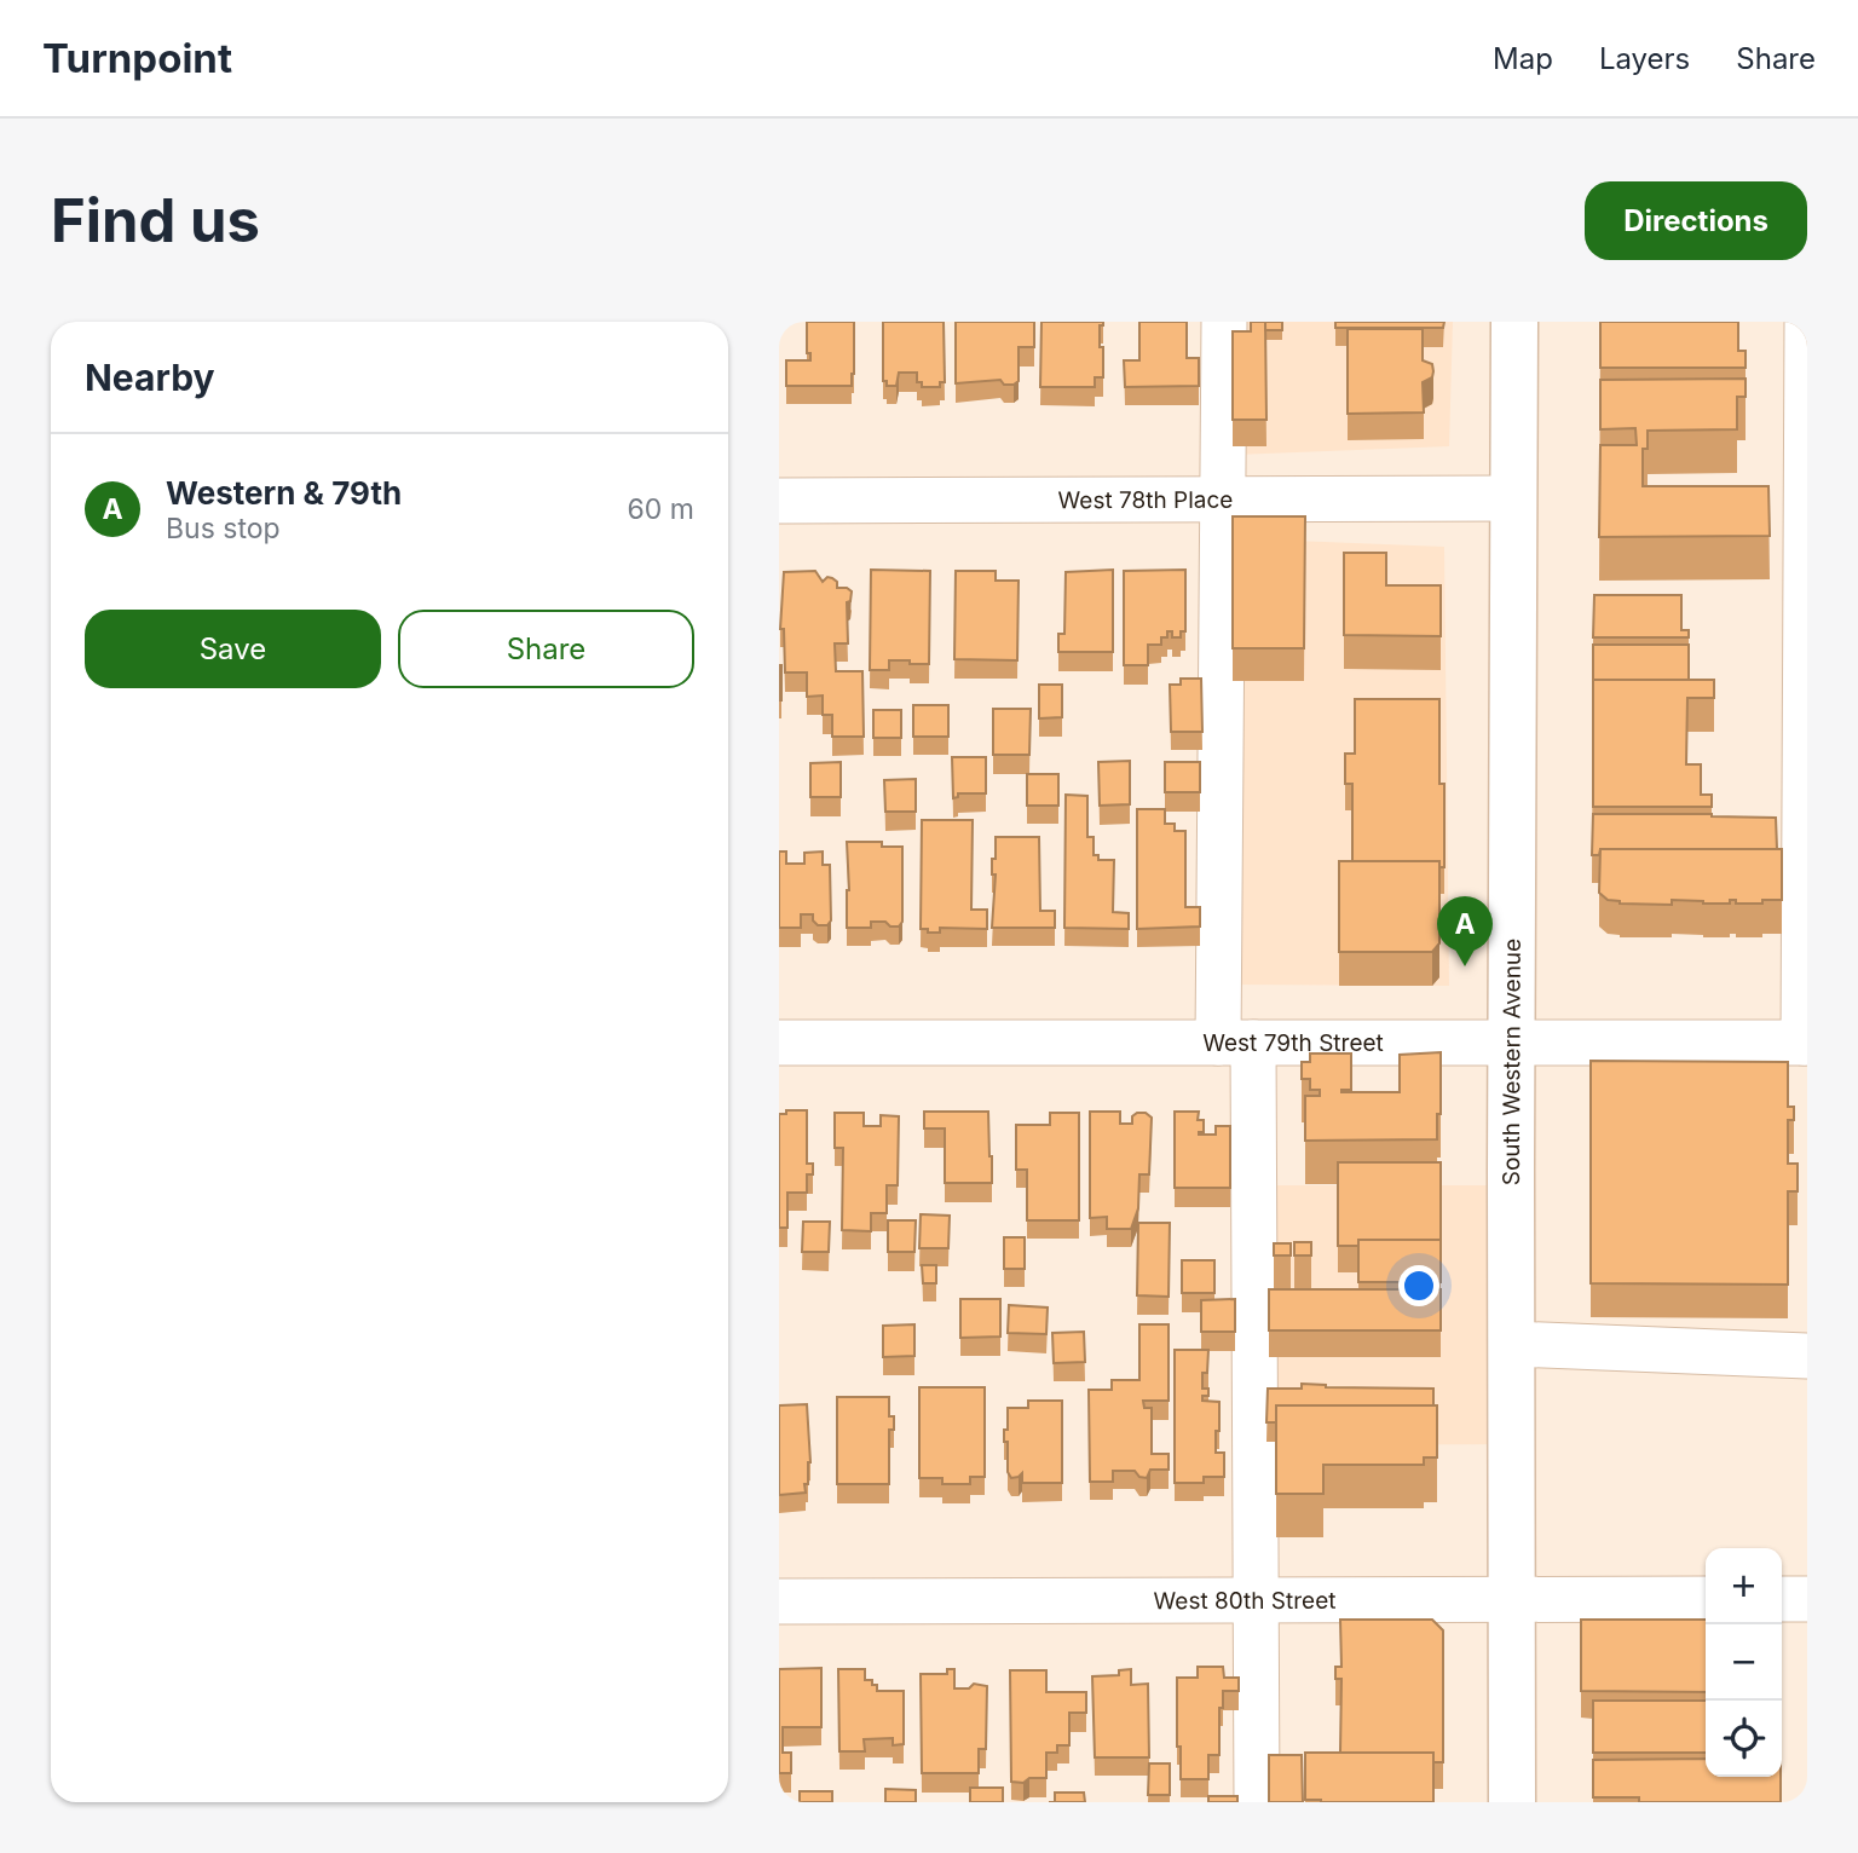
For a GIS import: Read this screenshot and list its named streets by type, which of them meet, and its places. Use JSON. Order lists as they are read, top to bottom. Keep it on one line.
{"streets":{"main road":["South Western Avenue"],"street":["West 78th Place","West 79th Street","West 80th Street"]},"crossings":[["West 78th Place","South Western Avenue"],["West 79th Street","South Western Avenue"],["South Western Avenue","West 80th Street"]],"page":{"header":"Turnpoint","nav":["Map","Layers","Share"],"buttons":["Directions",["Save","Share"]],"title":"Find us","heading":"Nearby","list":[{"mark":"A","name":"Western & 79th","note":"Bus stop","value":"60 m"}],"pins":"A","map_buttons":["+","−"]}}
